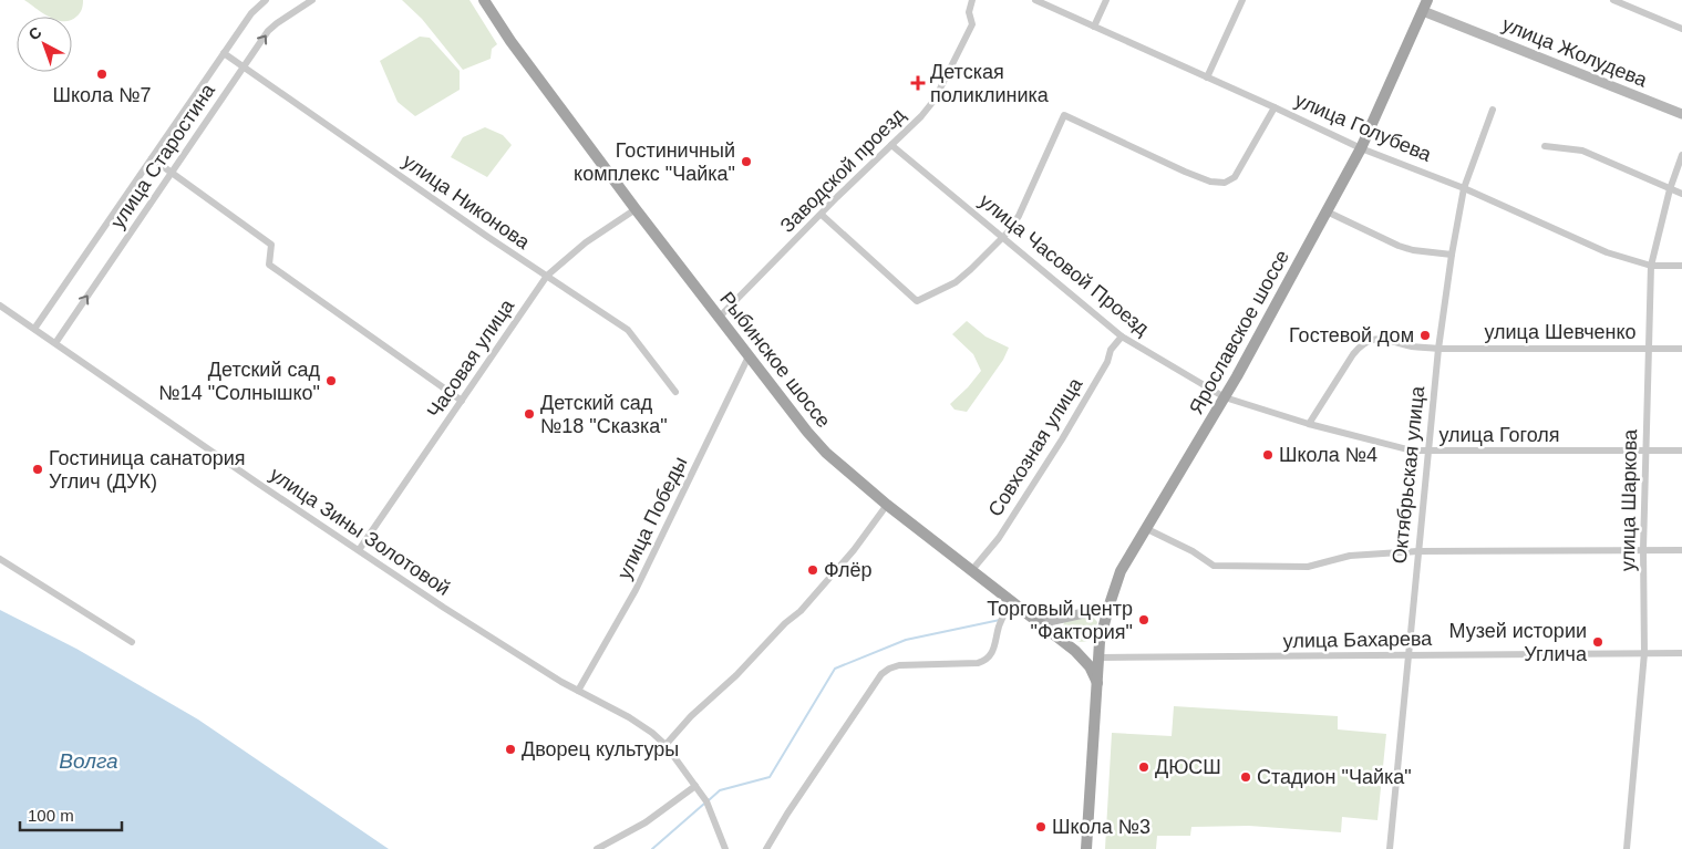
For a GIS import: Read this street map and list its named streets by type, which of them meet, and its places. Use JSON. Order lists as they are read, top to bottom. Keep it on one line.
{"streets":{"main road":["улица Жолудева","Ярославское шоссе","Рыбинское шоссе"],"street":["улица Голубева","улица Старостина","Заводской проезд","улица Никонова","улица Часовой Проезд","улица Шевченко","Часовая улица","улица Гоголя","Совхозная улица","Октябрьская улица","улица Шаркова","улица Победы","улица Зины Золотовой","улица Бахарева"]},"crossings":[["улица Жолудева","Ярославское шоссе"],["улица Голубева","Ярославское шоссе"],["улица Голубева","Октябрьская улица"],["улица Голубева","улица Шаркова"],["улица Старостина","улица Никонова"],["улица Старостина","улица Зины Золотовой"],["Заводской проезд","улица Часовой Проезд"],["Заводской проезд","Рыбинское шоссе"],["улица Никонова","Часовая улица"],["улица Часовой Проезд","Ярославское шоссе"],["улица Часовой Проезд","улица Гоголя"],["улица Часовой Проезд","Совхозная улица"],["Ярославское шоссе","Рыбинское шоссе"],["Ярославское шоссе","улица Гоголя"],["Ярославское шоссе","улица Бахарева"],["улица Шевченко","улица Гоголя"],["улица Шевченко","Октябрьская улица"],["улица Шевченко","улица Шаркова"],["Часовая улица","Рыбинское шоссе"],["Часовая улица","улица Зины Золотовой"],["Рыбинское шоссе","Совхозная улица"],["Рыбинское шоссе","улица Победы"],["улица Гоголя","Октябрьская улица"],["улица Гоголя","улица Шаркова"],["Октябрьская улица","улица Бахарева"],["улица Шаркова","улица Бахарева"],["улица Победы","улица Зины Золотовой"]],"water":["Волга"],"places":{"other":["Школа №7","Гостиничный комплекс \"Чайка\"","Гостевой дом","Детский сад №14 \"Солнышко\"","Детский сад №18 \"Сказка\"","Школа №4","Гостиница санатория Углич (ДУК)","Флёр","Торговый центр \"Фактория\"","Музей истории Углича","Дворец культуры","ДЮСШ","Стадион \"Чайка\"","Школа №3"],"health":["Детская поликлиника"]},"scale_bar":"100 m","north":"top left"}
